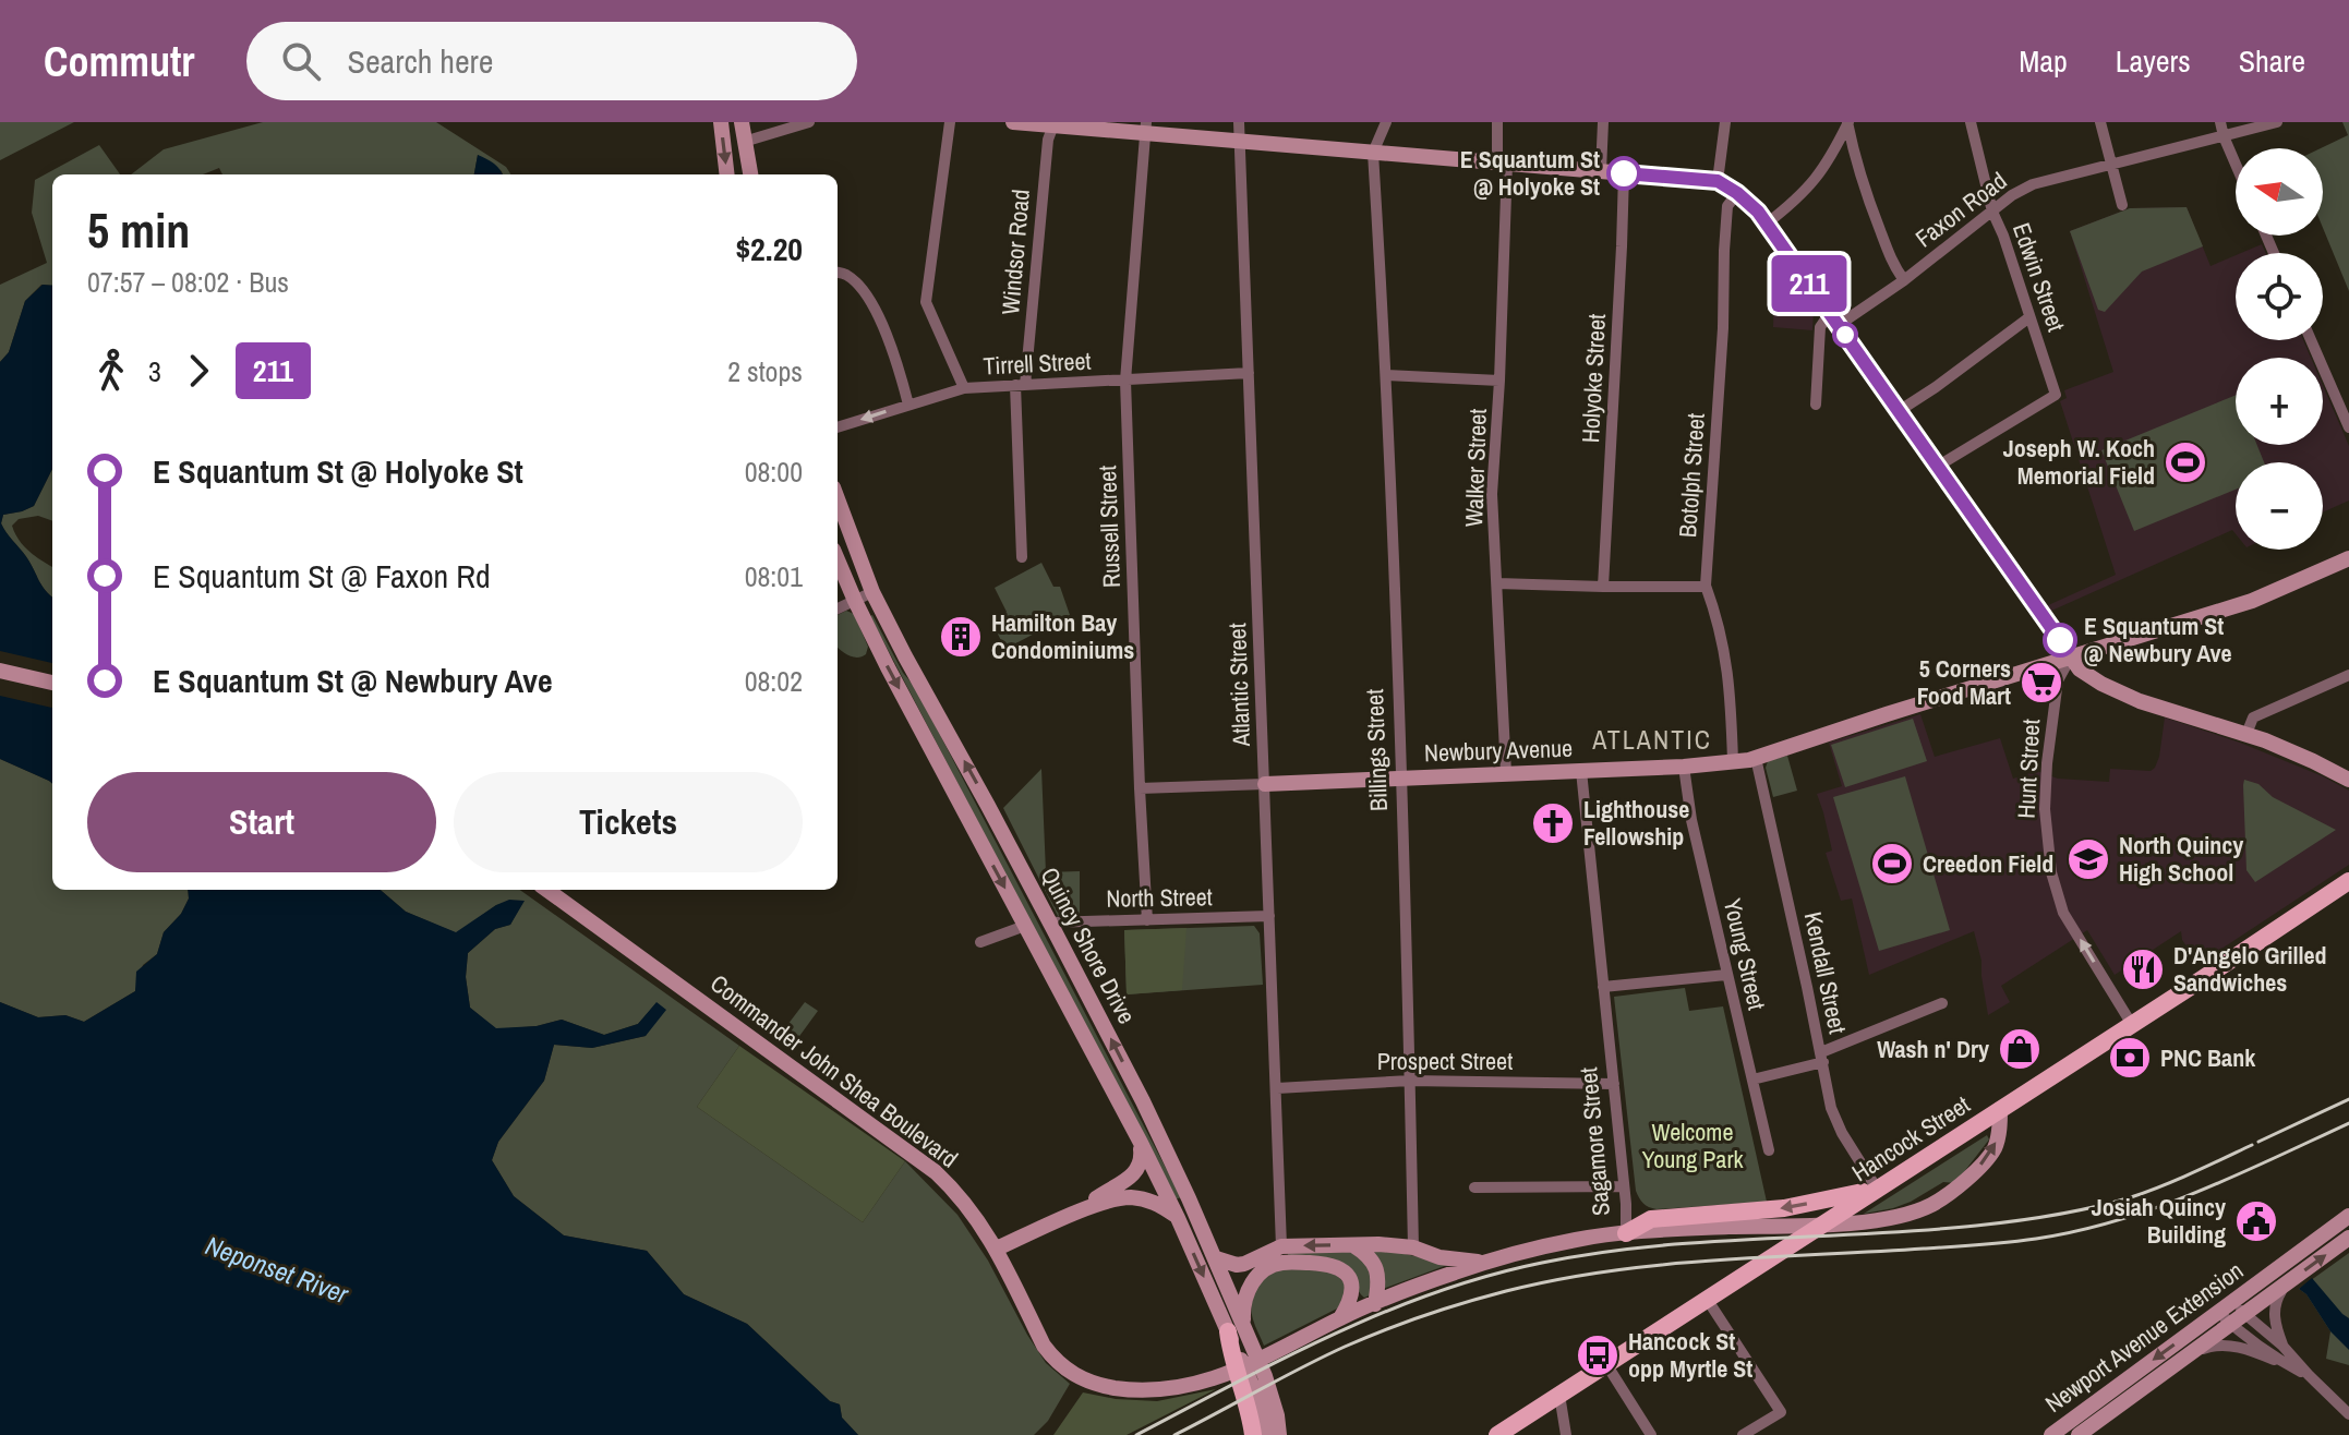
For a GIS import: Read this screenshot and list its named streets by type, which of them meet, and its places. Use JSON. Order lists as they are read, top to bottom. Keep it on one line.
{"streets":{"main road":["Newbury Avenue","Quincy Shore Drive","Commander John Shea Boulevard","Hancock Street","Sagamore Street","Newport Avenue Extension"],"street":["Faxon Road","Windsor Road","Edwin Street","Tirrell Street","Holyoke Street","Walker Street","Botolph Street","Russell Street","Atlantic Street","Billings Street","Hunt Street","North Street","Young Street","Kendall Street","Prospect Street"]},"crossings":[["Faxon Road","Edwin Street"],["Windsor Road","Tirrell Street"],["Tirrell Street","Russell Street"],["Tirrell Street","Atlantic Street"],["Walker Street","Newbury Avenue"],["Botolph Street","Newbury Avenue"],["Russell Street","Newbury Avenue"],["Russell Street","North Street"],["Atlantic Street","Newbury Avenue"],["Atlantic Street","North Street"],["Atlantic Street","Prospect Street"],["Billings Street","Newbury Avenue"],["Billings Street","Prospect Street"],["Newbury Avenue","Hunt Street"],["Newbury Avenue","Young Street"],["Newbury Avenue","Kendall Street"],["Newbury Avenue","Sagamore Street"],["Hunt Street","Hancock Street"],["North Street","Quincy Shore Drive"],["Kendall Street","Hancock Street"],["Prospect Street","Sagamore Street"],["Commander John Shea Boulevard","Sagamore Street"],["Hancock Street","Sagamore Street"]],"one_way":["Hunt Street","Sagamore Street"],"districts":["ATLANTIC"],"water":["Neponset River"],"parks":["Welcome Young Park"],"places":{"other":["E Squantum St @ Holyoke St","E Squantum St @ Newbury Ave"],"sports":["Joseph W. Koch Memorial Field","Creedon Field"],"building":["Hamilton Bay Condominiums"],"supermarket":["5 Corners Food Mart"],"church":["Lighthouse Fellowship"],"school or university":["North Quincy High School"],"restaurant":["D'Angelo Grilled Sandwiches"],"shop":["Wash n' Dry"],"bank":["PNC Bank"],"public building":["Josiah Quincy Building"],"bus stop":["Hancock St opp Myrtle St"]},"lines":["bus line 211"],"north":"left","page":{"header":"Commutr","search":"Search here","nav":["Map","Layers","Share"],"on_map":"211","map_buttons":["+","−"],"heading":["5 min","07:57 – 08:02 · Bus","$2.20"],"legs":["3","211","2 stops"],"list":[{"name":"E Squantum St @ Holyoke St","value":"08:00"},{"name":"E Squantum St @ Faxon Rd","value":"08:01"},{"name":"E Squantum St @ Newbury Ave","value":"08:02"}],"buttons":["Start","Tickets"]}}
